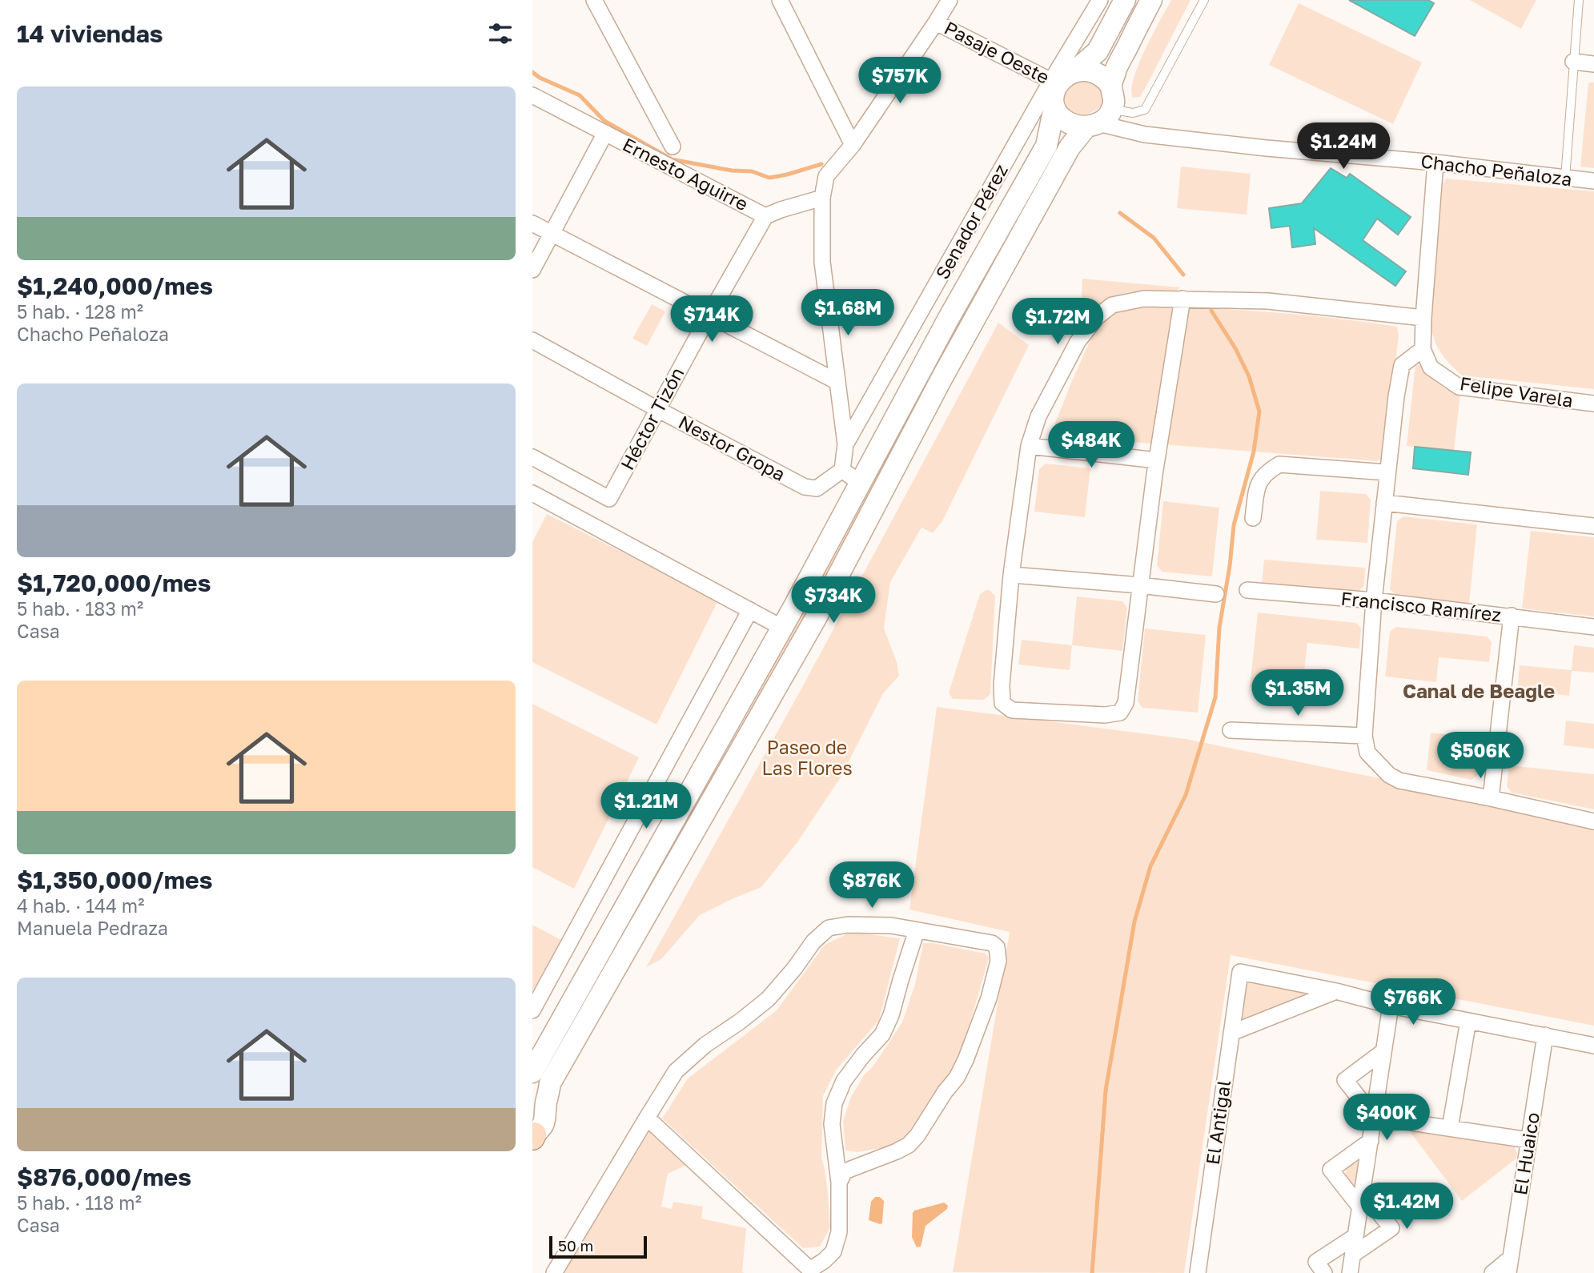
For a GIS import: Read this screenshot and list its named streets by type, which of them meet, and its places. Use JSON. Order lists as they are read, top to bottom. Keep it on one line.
{"streets":{"street":["Pasaje Oeste","Chacho Peñaloza","Ernesto Aguirre","Senador Pérez","Felipe Varela","Héctor Tizón","Nestor Gropa","Francisco Ramírez","El Antigal","El Huaico"]},"crossings":[["Pasaje Oeste","Chacho Peñaloza"],["Pasaje Oeste","Senador Pérez"],["Chacho Peñaloza","Senador Pérez"],["Ernesto Aguirre","Héctor Tizón"],["Héctor Tizón","Nestor Gropa"]],"districts":["Canal de Beagle"],"parks":["Paseo de Las Flores"],"scale_bar":"50 m","page":{"heading":"14 viviendas","price":["$757K","$1.24M","$1.68M","$714K","$1.72M","$484K","$734K","$1.35M","$506K","$1.21M","$876K","$766K","$400K","$1.42M"],"list":[{"name":"$1,240,000/mes","note":"5 hab. · 128 m² · Chacho Peñaloza"},{"name":"$1,720,000/mes","note":"5 hab. · 183 m² · Casa"},{"name":"$1,350,000/mes","note":"4 hab. · 144 m² · Manuela Pedraza"},{"name":"$876,000/mes","note":"5 hab. · 118 m² · Casa"}],"scale":"50 m"}}
